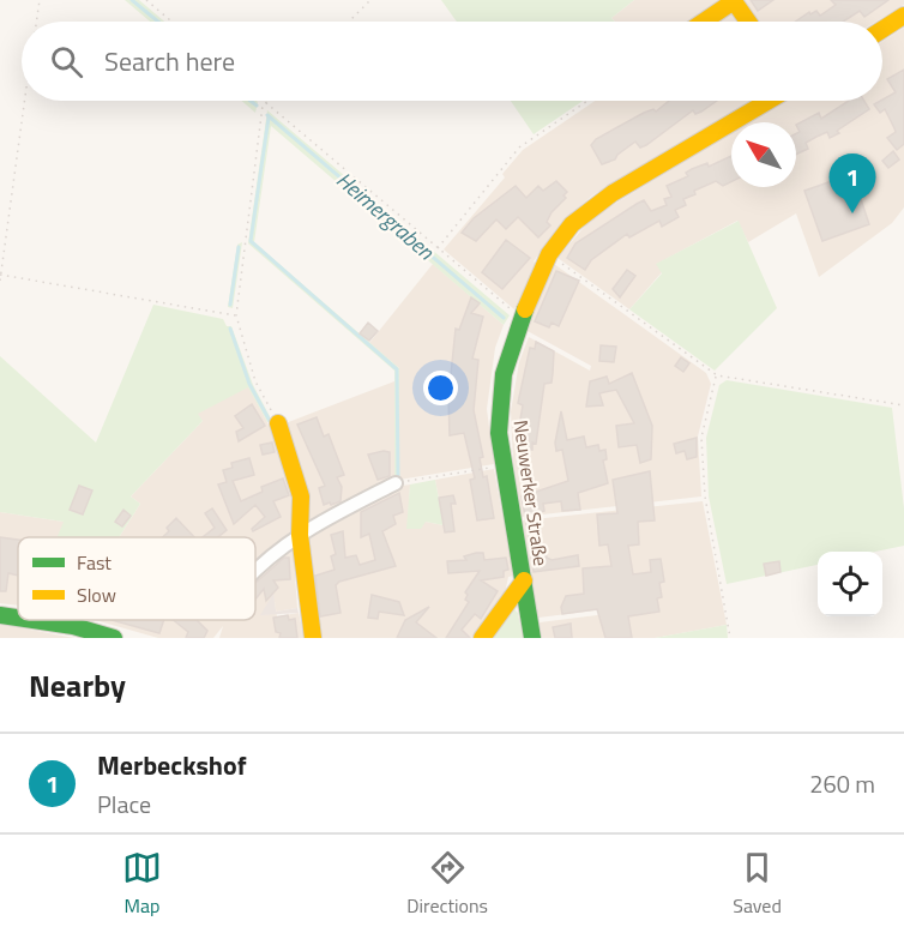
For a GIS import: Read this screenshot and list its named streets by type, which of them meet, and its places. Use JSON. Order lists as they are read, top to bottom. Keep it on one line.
{"streets":{"street":["Neuwerker Straße"]},"water":["Heimergraben"],"legend":["Fast","Slow"],"north":"top left","page":{"search":"Search here","pins":"1","heading":"Nearby","list":[{"mark":"1","name":"Merbeckshof","note":"Place","value":"260 m"}],"nav":["Map","Directions","Saved"]}}
